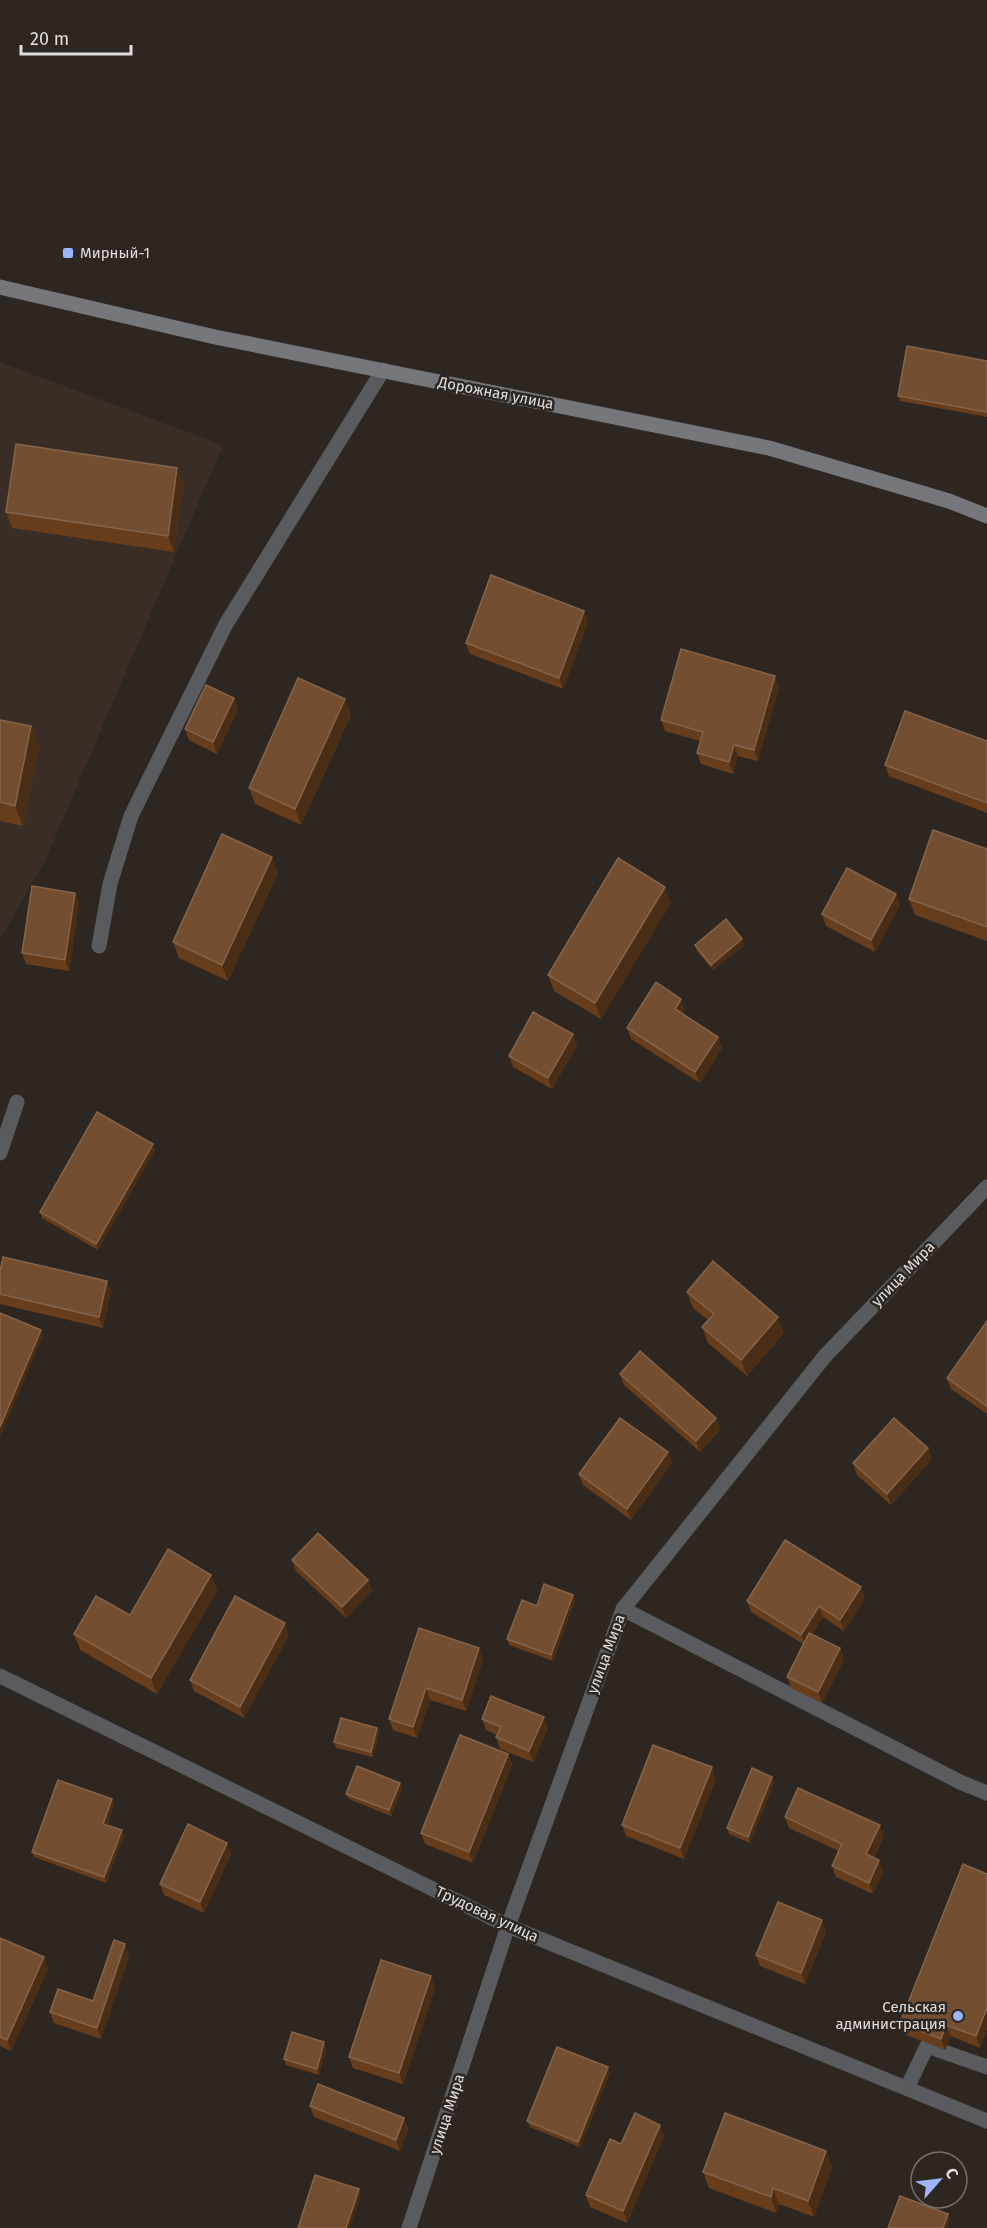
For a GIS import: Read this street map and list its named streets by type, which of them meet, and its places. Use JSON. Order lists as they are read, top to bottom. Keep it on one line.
{"streets":{"street":["Дорожная улица","улица Мира","Трудовая улица"]},"crossings":[["улица Мира","Трудовая улица"]],"places":{"transit":["Мирный-1"],"other":["Сельская администрация"]},"scale_bar":"20 m","north":"top right"}
